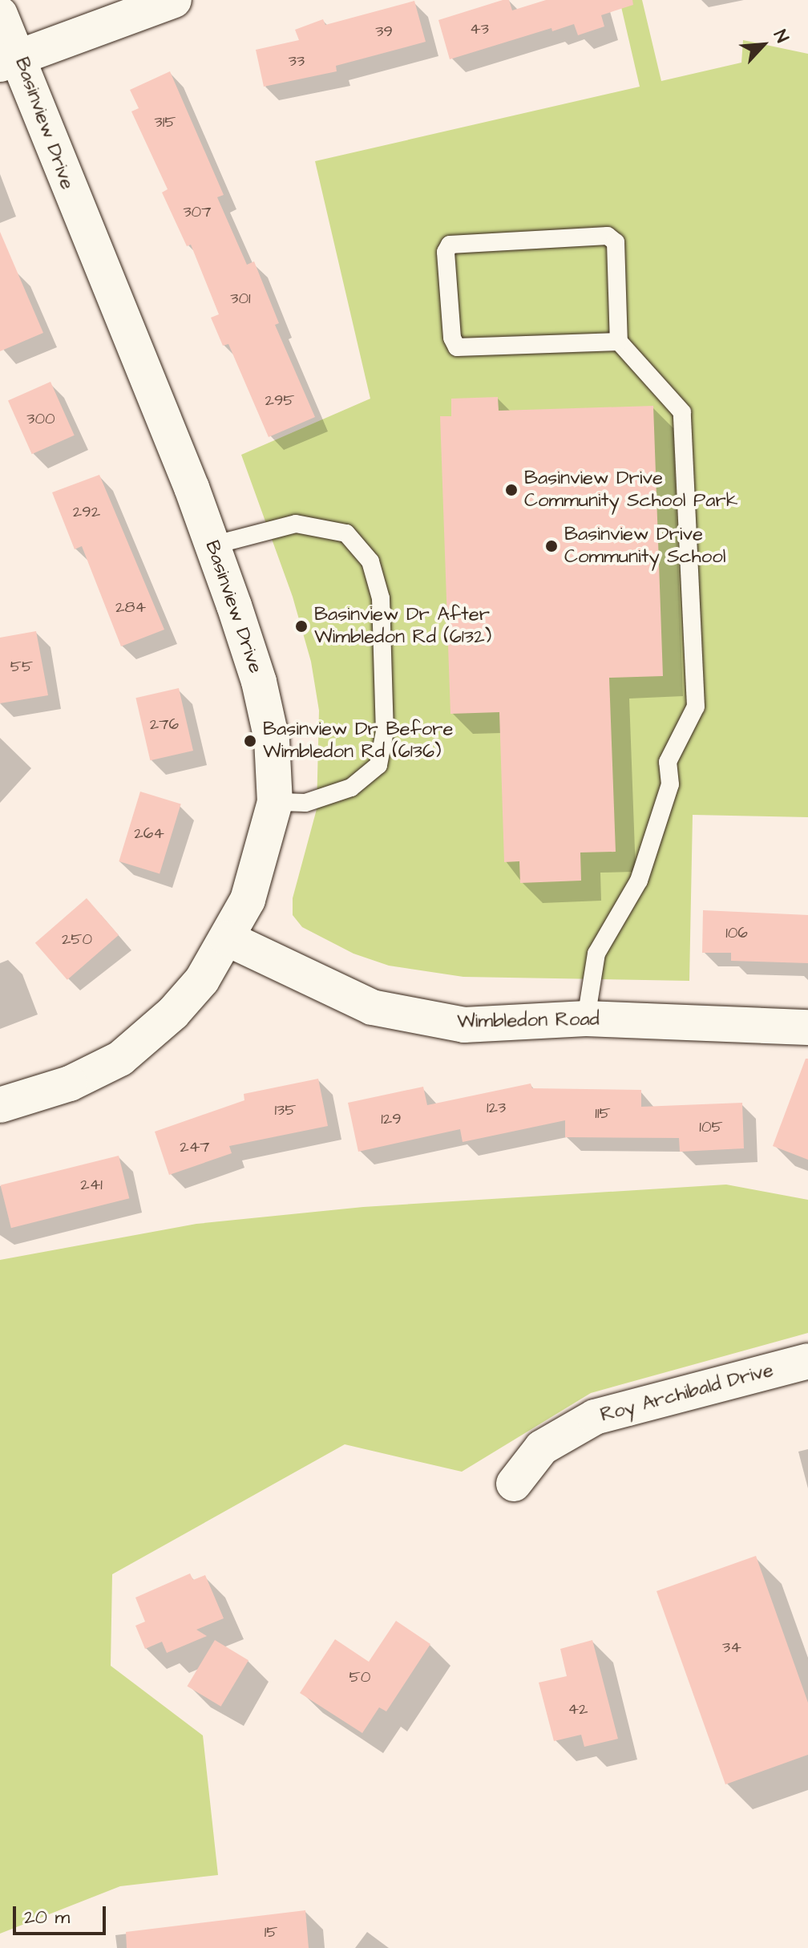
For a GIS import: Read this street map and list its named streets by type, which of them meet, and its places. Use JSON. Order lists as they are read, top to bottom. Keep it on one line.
{"streets":{"street":["Basinview Drive","Wimbledon Road","Roy Archibald Drive"]},"crossings":[["Basinview Drive","Wimbledon Road"]],"places":["Basinview Drive Community School Park","Basinview Drive Community School","Basinview Dr After Wimbledon Rd (6132)","Basinview Dr Before Wimbledon Rd (6136)"],"house_numbers":["43","39","33","315","307","301","295","300","292","284","55","276","264","106","250","123","135","115","129","105","247","241","34","50","42","15"],"scale_bar":"20 m","north":"top right"}
